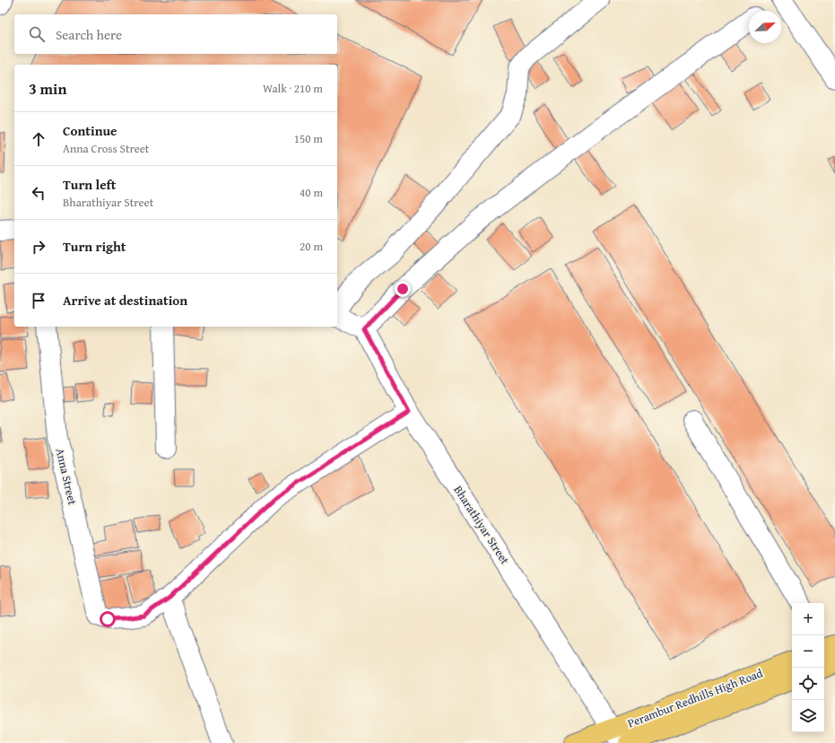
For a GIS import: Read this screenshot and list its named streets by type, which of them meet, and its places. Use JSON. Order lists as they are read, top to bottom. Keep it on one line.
{"streets":{"main road":["Perambur Redhills High Road"],"street":["Anna Street","Bharathiyar Street"]},"crossings":[["Bharathiyar Street","Perambur Redhills High Road"]],"north":"top right","page":{"search":"Search here","heading":["3 min","Walk · 210 m"],"list":[["Continue","Anna Cross Street","150 m"],["Turn left","Bharathiyar Street","40 m"],["Turn right","20 m"],"Arrive at destination"],"map_buttons":["+","−"]}}
